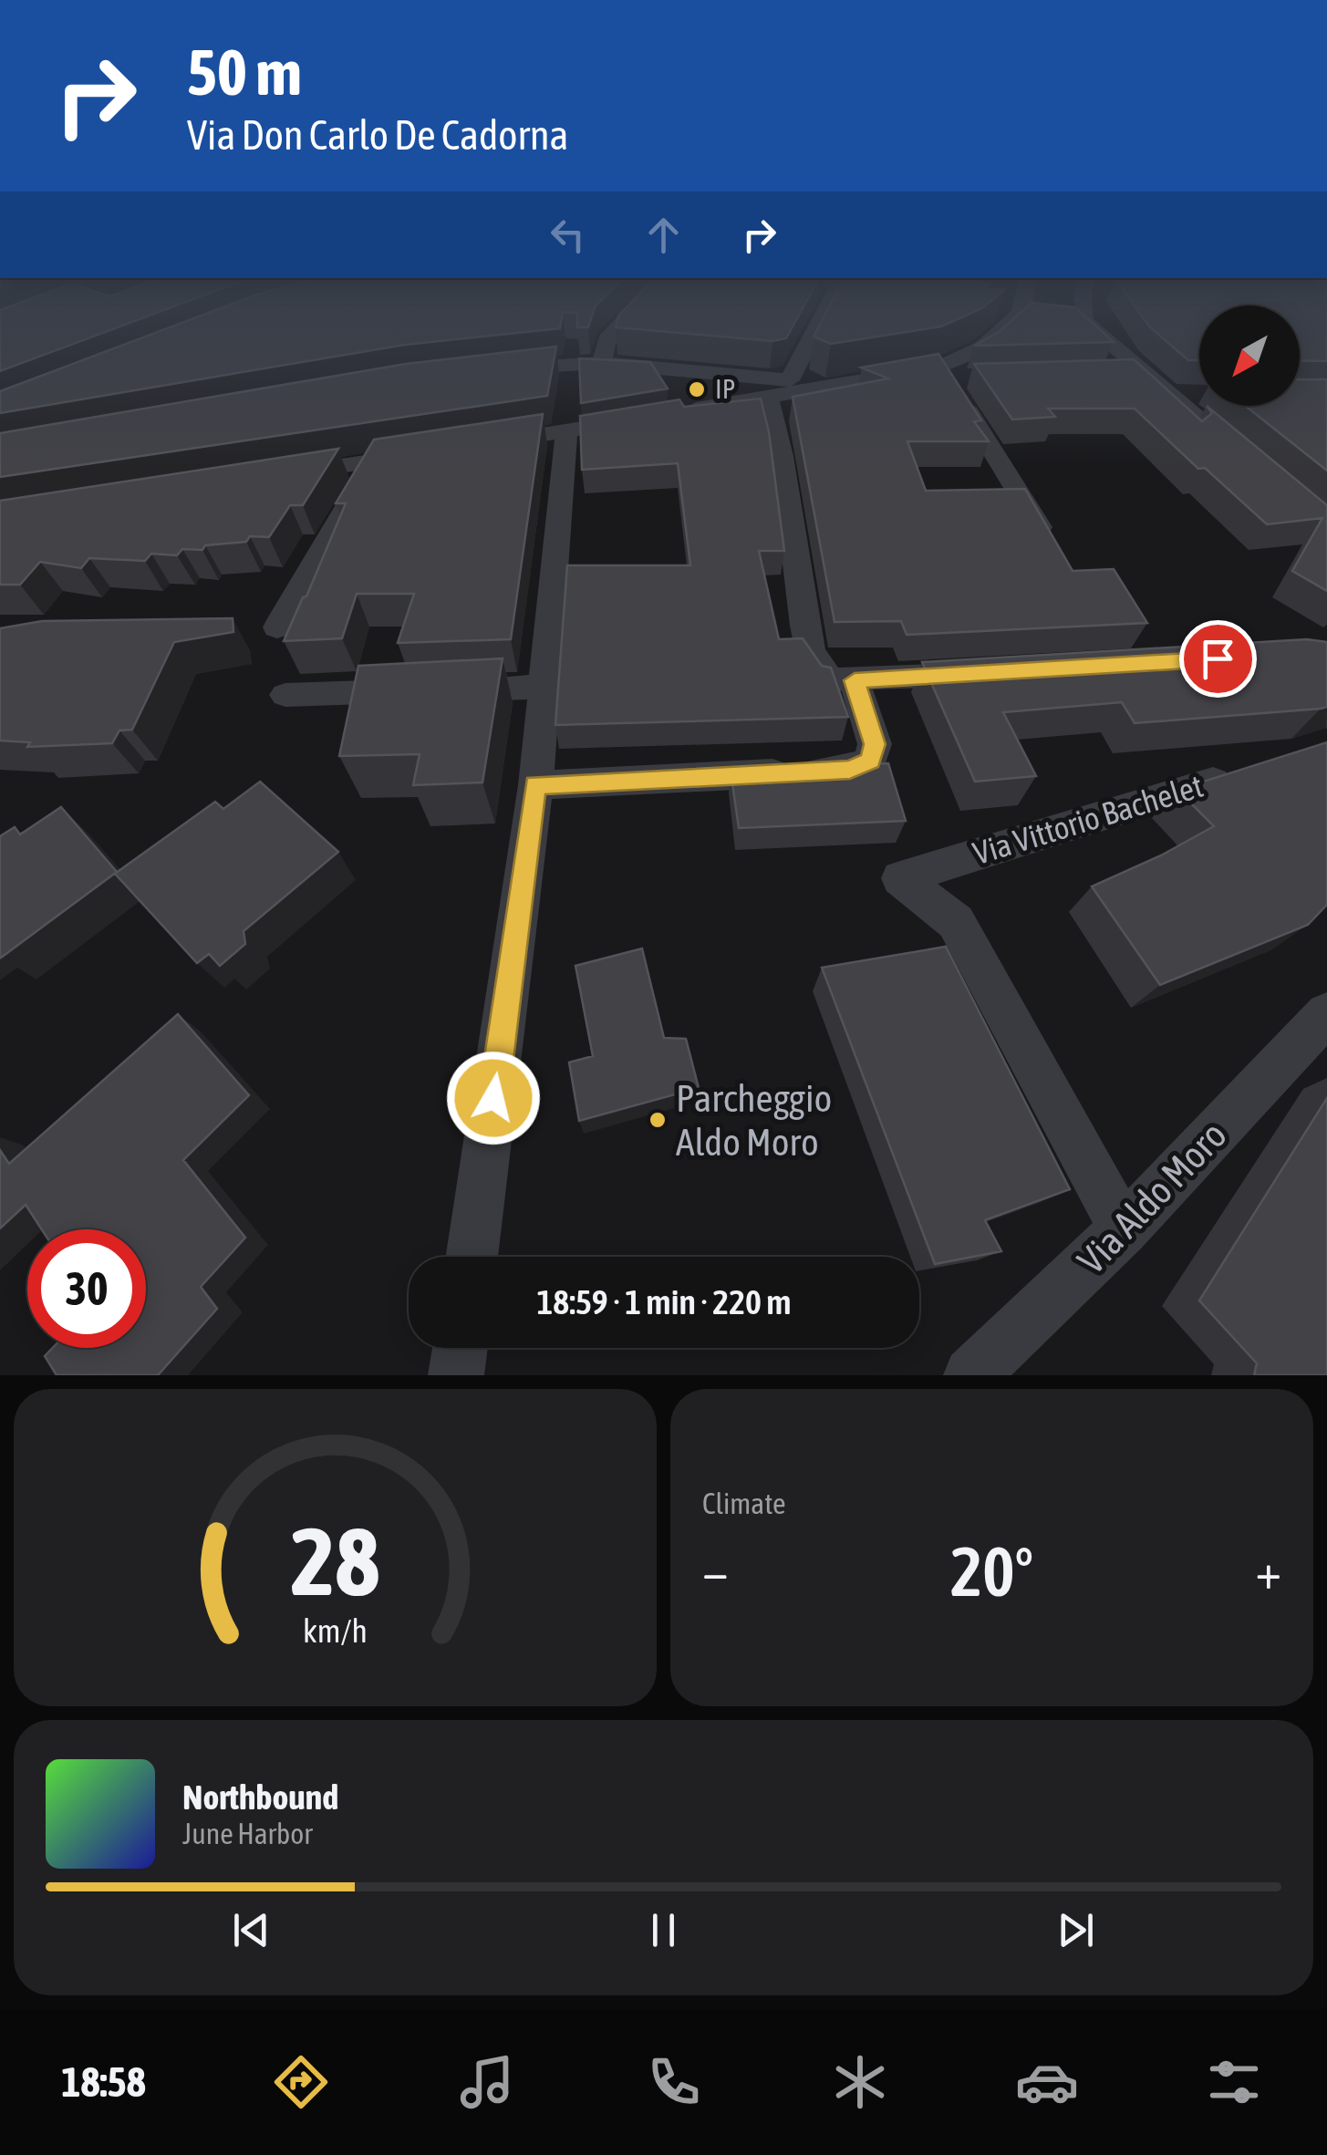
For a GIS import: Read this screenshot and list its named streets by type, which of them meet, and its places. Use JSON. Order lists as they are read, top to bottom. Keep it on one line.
{"streets":{"street":["Via Vittorio Bachelet","Via Aldo Moro"]},"crossings":[["Via Vittorio Bachelet","Via Aldo Moro"]],"places":["IP","Parcheggio Aldo Moro"],"north":"bottom left","page":{"turn":["50 m","Via Don Carlo De Cadorna"],"limit":"30","trip":"18:59 · 1 min · 220 m","tile":"Climate","heat":["−","20°","+"],"song":["Northbound","June Harbor"],"tabs":"18:58","gauge":["28","km/h"]}}
